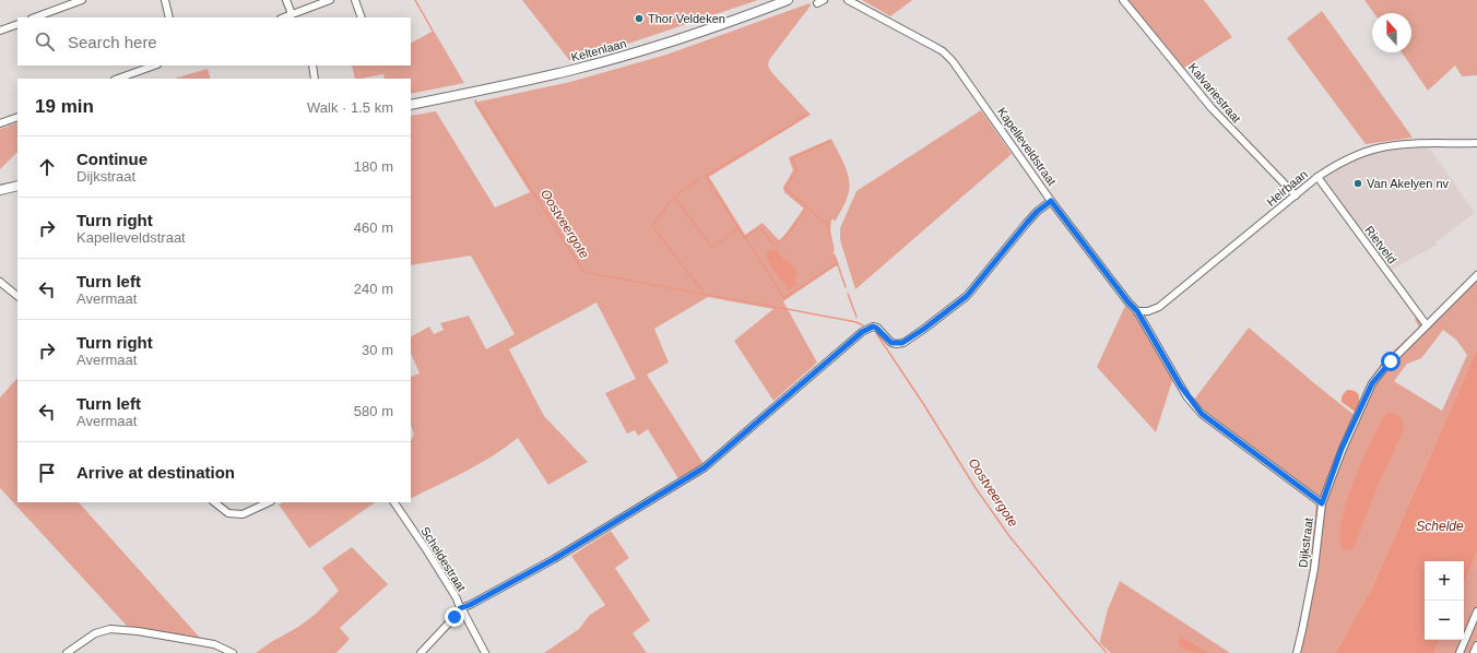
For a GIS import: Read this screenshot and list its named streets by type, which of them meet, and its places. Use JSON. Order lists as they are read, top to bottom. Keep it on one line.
{"streets":{"main road":["Keltenlaan"],"street":["Kalvariestraat","Kapelleveldstraat","Heirbaan","Rietveld","Dijkstraat","Scheldestraat"]},"crossings":[["Kalvariestraat","Heirbaan"],["Kapelleveldstraat","Heirbaan"],["Kapelleveldstraat","Dijkstraat"],["Heirbaan","Rietveld"],["Rietveld","Dijkstraat"]],"water":["Oostveergote","Schelde"],"places":["Thor Veldeken","Van Akelyen nv"],"north":"top","page":{"search":"Search here","heading":["19 min","Walk · 1.5 km"],"list":[["Continue","Dijkstraat","180 m"],["Turn right","Kapelleveldstraat","460 m"],["Turn left","Avermaat","240 m"],["Turn right","Avermaat","30 m"],["Turn left","Avermaat","580 m"],"Arrive at destination"],"map_buttons":["+","−"]}}
